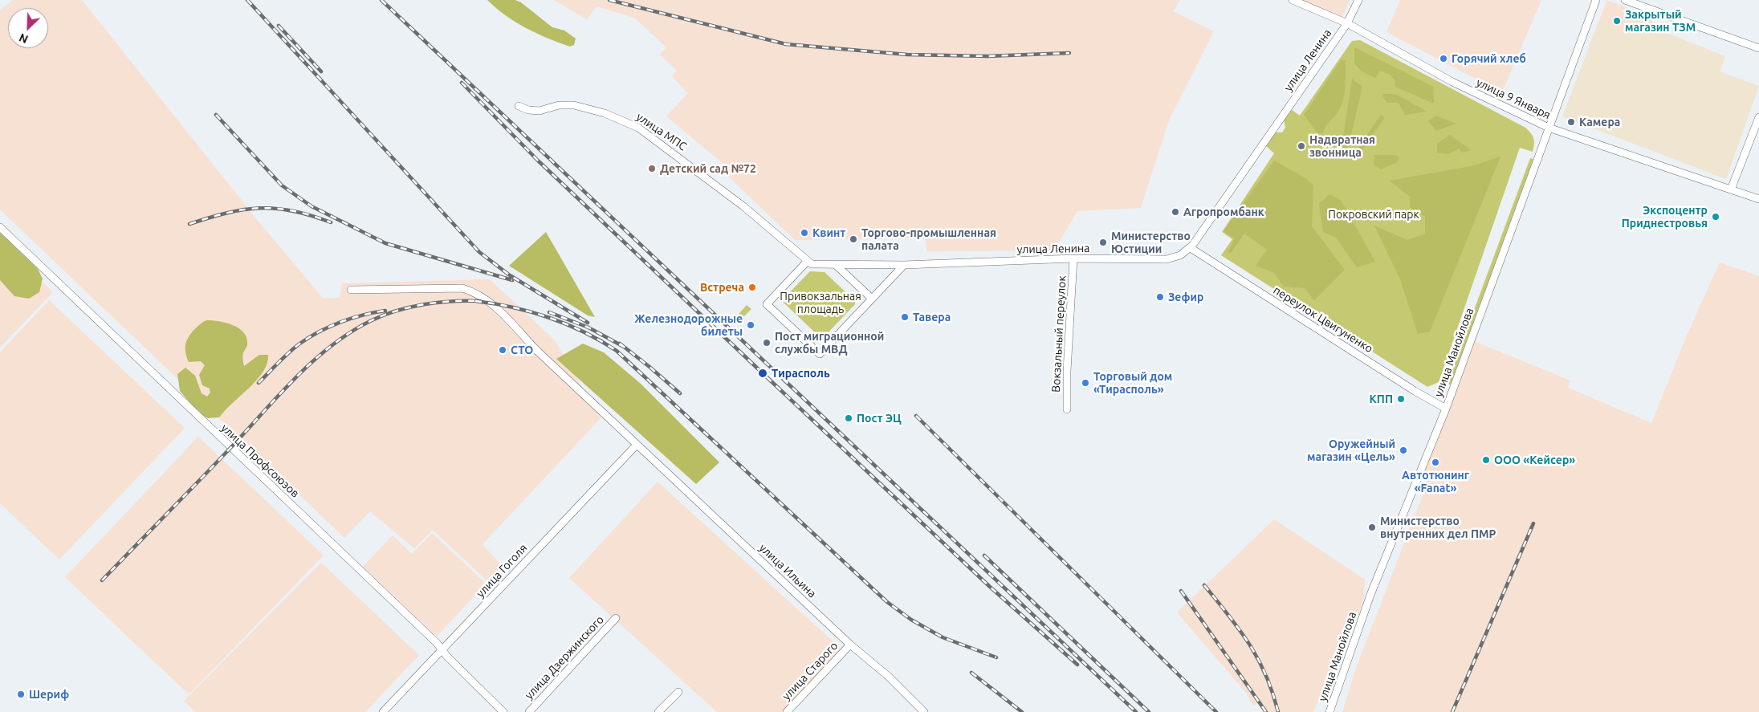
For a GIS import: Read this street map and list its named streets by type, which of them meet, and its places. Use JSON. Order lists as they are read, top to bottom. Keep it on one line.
{"streets":{"street":["улица Ленина","улица 9 Января","улица МПС","переулок Цвигуненко","Вокзальный переулок","улица Манойлова","улица Профсоюзов","улица Гоголя","улица Ильина","улица Дзержинского","улица Старого"]},"crossings":[["улица Ленина","улица 9 Января"],["улица Ленина","улица МПС"],["улица Ленина","переулок Цвигуненко"],["улица Ленина","Вокзальный переулок"],["улица 9 Января","улица Манойлова"],["переулок Цвигуненко","улица Манойлова"],["улица Профсоюзов","улица Гоголя"],["улица Гоголя","улица Ильина"],["улица Ильина","улица Старого"]],"parks":["Покровский парк","Привокзальная площадь"],"places":["Закрытый магазин ТЗМ","Горячий хлеб","Камера","Надвратная звонница","Детский сад №72","Агропромбанк","Экспоцентр Приднестровья","Квинт","Торгово-промышленная палата","Министерство Юстиции","Встреча","Зефир","Тавера","Железнодорожные билеты","Пост миграционной службы МВД","СТО","Тирасполь","Торговый дом «Тирасполь»","КПП","Пост ЭЦ","Оружейный магазин «Цель»","ООО «Кейсер»","Автотюнинг «Fanat»","Министерство внутренних дел ПМР","Шериф"],"north":"bottom left"}
